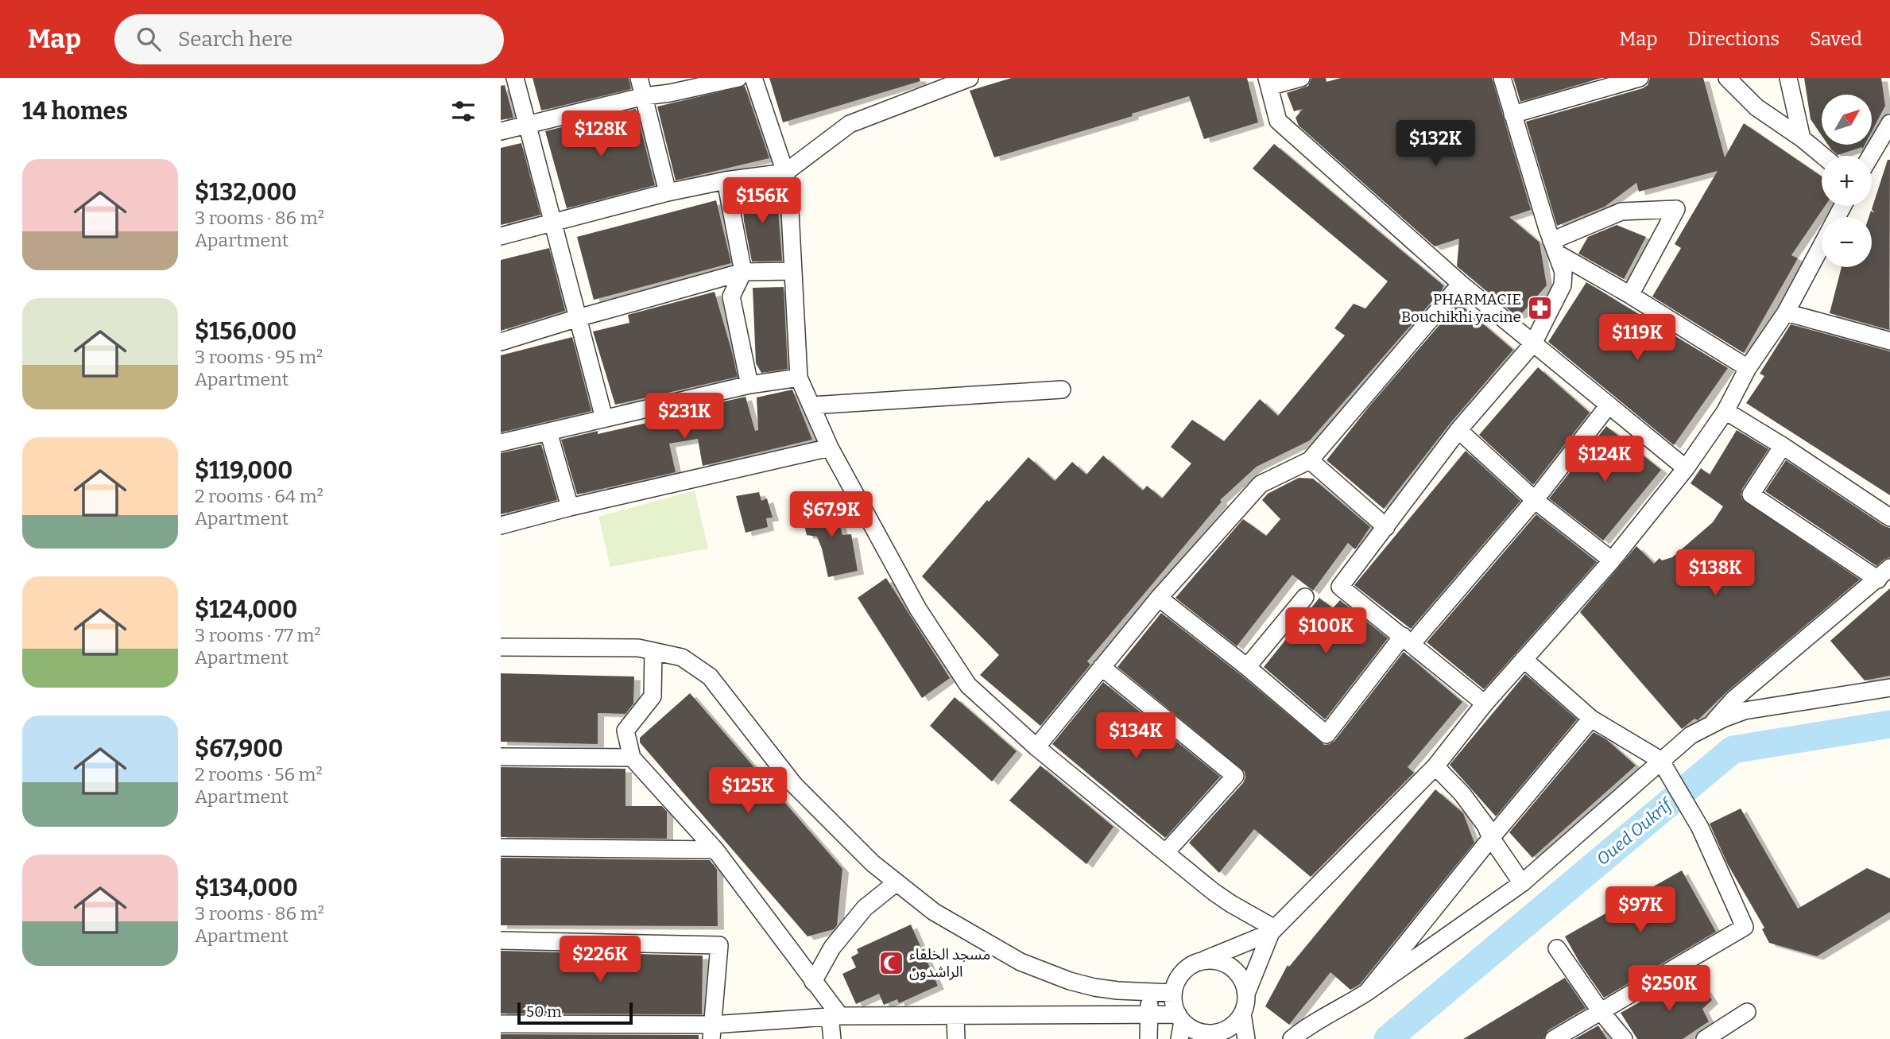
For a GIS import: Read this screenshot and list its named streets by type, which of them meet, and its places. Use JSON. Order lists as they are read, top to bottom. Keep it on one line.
{"water":["Oued Oukrif"],"places":{"pharmacy":["PHARMACIE Bouchikhi yacine"],"mosque":["مسجد الخلفاء الراشدون"]},"scale_bar":"50 m","north":"top right","page":{"header":"Map","search":"Search here","nav":["Map","Directions","Saved"],"heading":"14 homes","map_buttons":["+","−"],"price":["$128K","$132K","$156K","$119K","$231K","$124K","$67.9K","$138K","$100K","$134K","$125K","$97K","$226K","$250K"],"list":[{"name":"$132,000","note":"3 rooms · 86 m² · Apartment"},{"name":"$156,000","note":"3 rooms · 95 m² · Apartment"},{"name":"$119,000","note":"2 rooms · 64 m² · Apartment"},{"name":"$124,000","note":"3 rooms · 77 m² · Apartment"},{"name":"$67,900","note":"2 rooms · 56 m² · Apartment"},{"name":"$134,000","note":"3 rooms · 86 m² · Apartment"}],"scale":"50 m"}}
